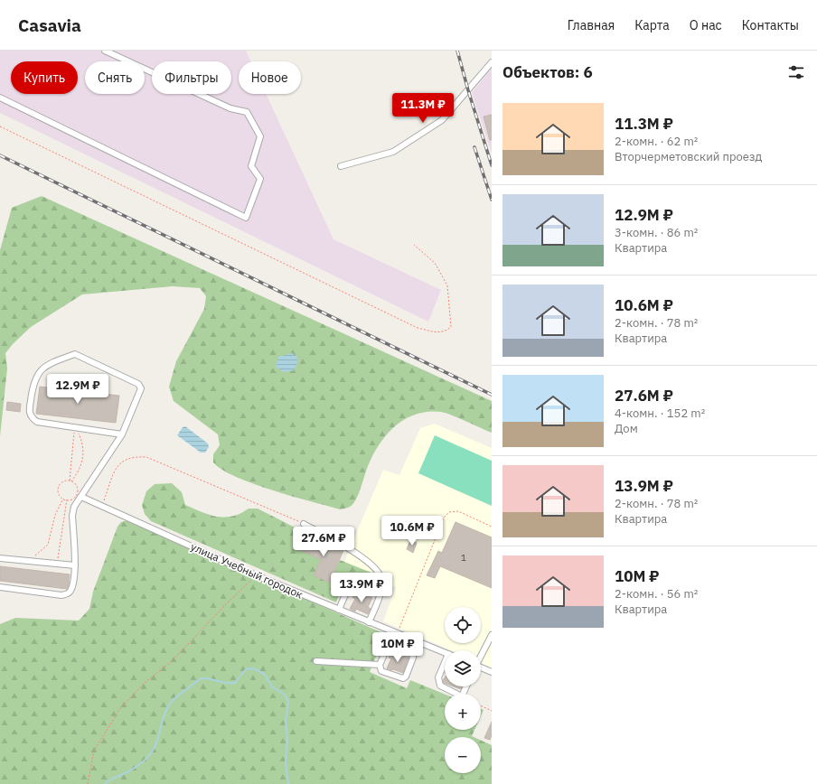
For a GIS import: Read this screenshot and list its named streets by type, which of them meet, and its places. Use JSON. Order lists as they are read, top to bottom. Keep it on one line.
{"streets":{"street":["улица Учебный городок"]},"house_numbers":["1"],"page":{"header":"Casavia","nav":["Главная","Карта","О нас","Контакты"],"heading":"Объектов: 6","chip":["Купить","Снять","Фильтры","Новое"],"price":["11.3M ₽","12.9M ₽","10.6M ₽","27.6M ₽","13.9M ₽","10M ₽"],"list":[{"name":"11.3M ₽","note":"2-комн. · 62 m² · Вторчерметовский проезд"},{"name":"12.9M ₽","note":"3-комн. · 86 m² · Квартира"},{"name":"10.6M ₽","note":"2-комн. · 78 m² · Квартира"},{"name":"27.6M ₽","note":"4-комн. · 152 m² · Дом"},{"name":"13.9M ₽","note":"2-комн. · 78 m² · Квартира"},{"name":"10M ₽","note":"2-комн. · 56 m² · Квартира"}],"map_buttons":["+","−"]}}
